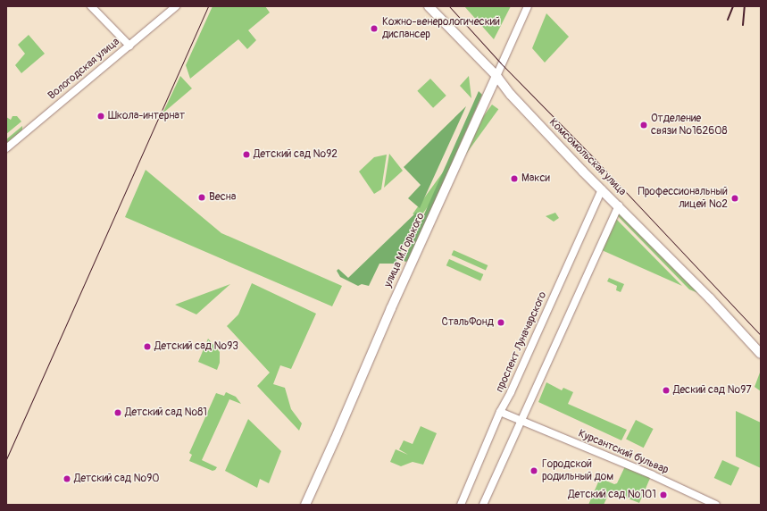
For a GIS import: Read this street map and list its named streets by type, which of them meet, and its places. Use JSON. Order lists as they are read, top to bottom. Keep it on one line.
{"streets":{"street":["Вологодская улица","Комсомольская улица","улица М.Горького","проспект Луначарского","Курсантский бульвар"]},"crossings":[["Комсомольская улица","улица М.Горького"],["Комсомольская улица","проспект Луначарского"],["проспект Луначарского","Курсантский бульвар"]],"places":["Кожно-венерологический диспансер","Школа-интернат","Отделение связи №162608","Детский сад №92","Макси","Весна","Профессиональный лицей №2","СтальФонд","Детский сад №93","Деский сад №97","Детский сад №81","Городской родильный дом","Детский сад №90","Детский сад №101"]}
